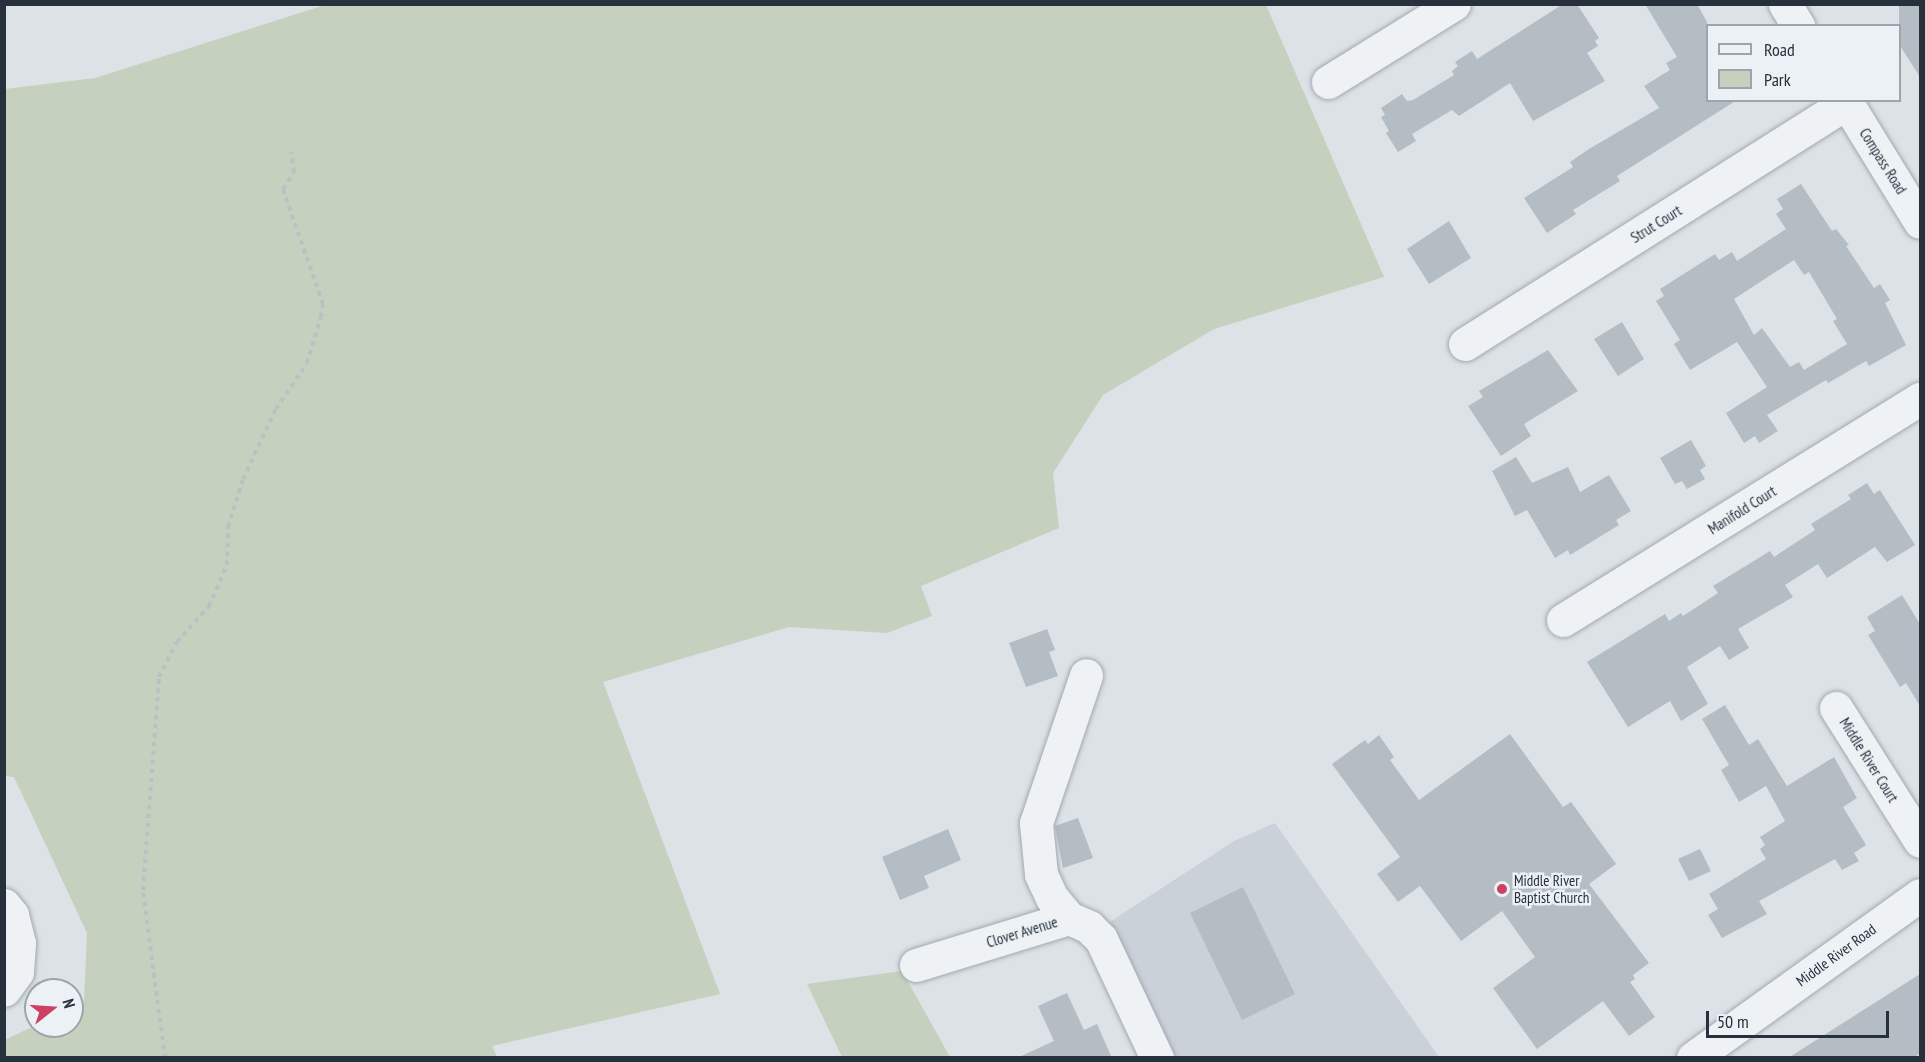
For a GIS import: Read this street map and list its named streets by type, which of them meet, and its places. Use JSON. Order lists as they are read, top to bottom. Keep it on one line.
{"streets":{"street":["Compass Road","Strut Court","Manifold Court","Middle River Court","Clover Avenue","Middle River Road"]},"crossings":[["Compass Road","Strut Court"]],"places":["Middle River Baptist Church"],"legend":["Road","Park"],"scale_bar":"50 m","north":"right"}
